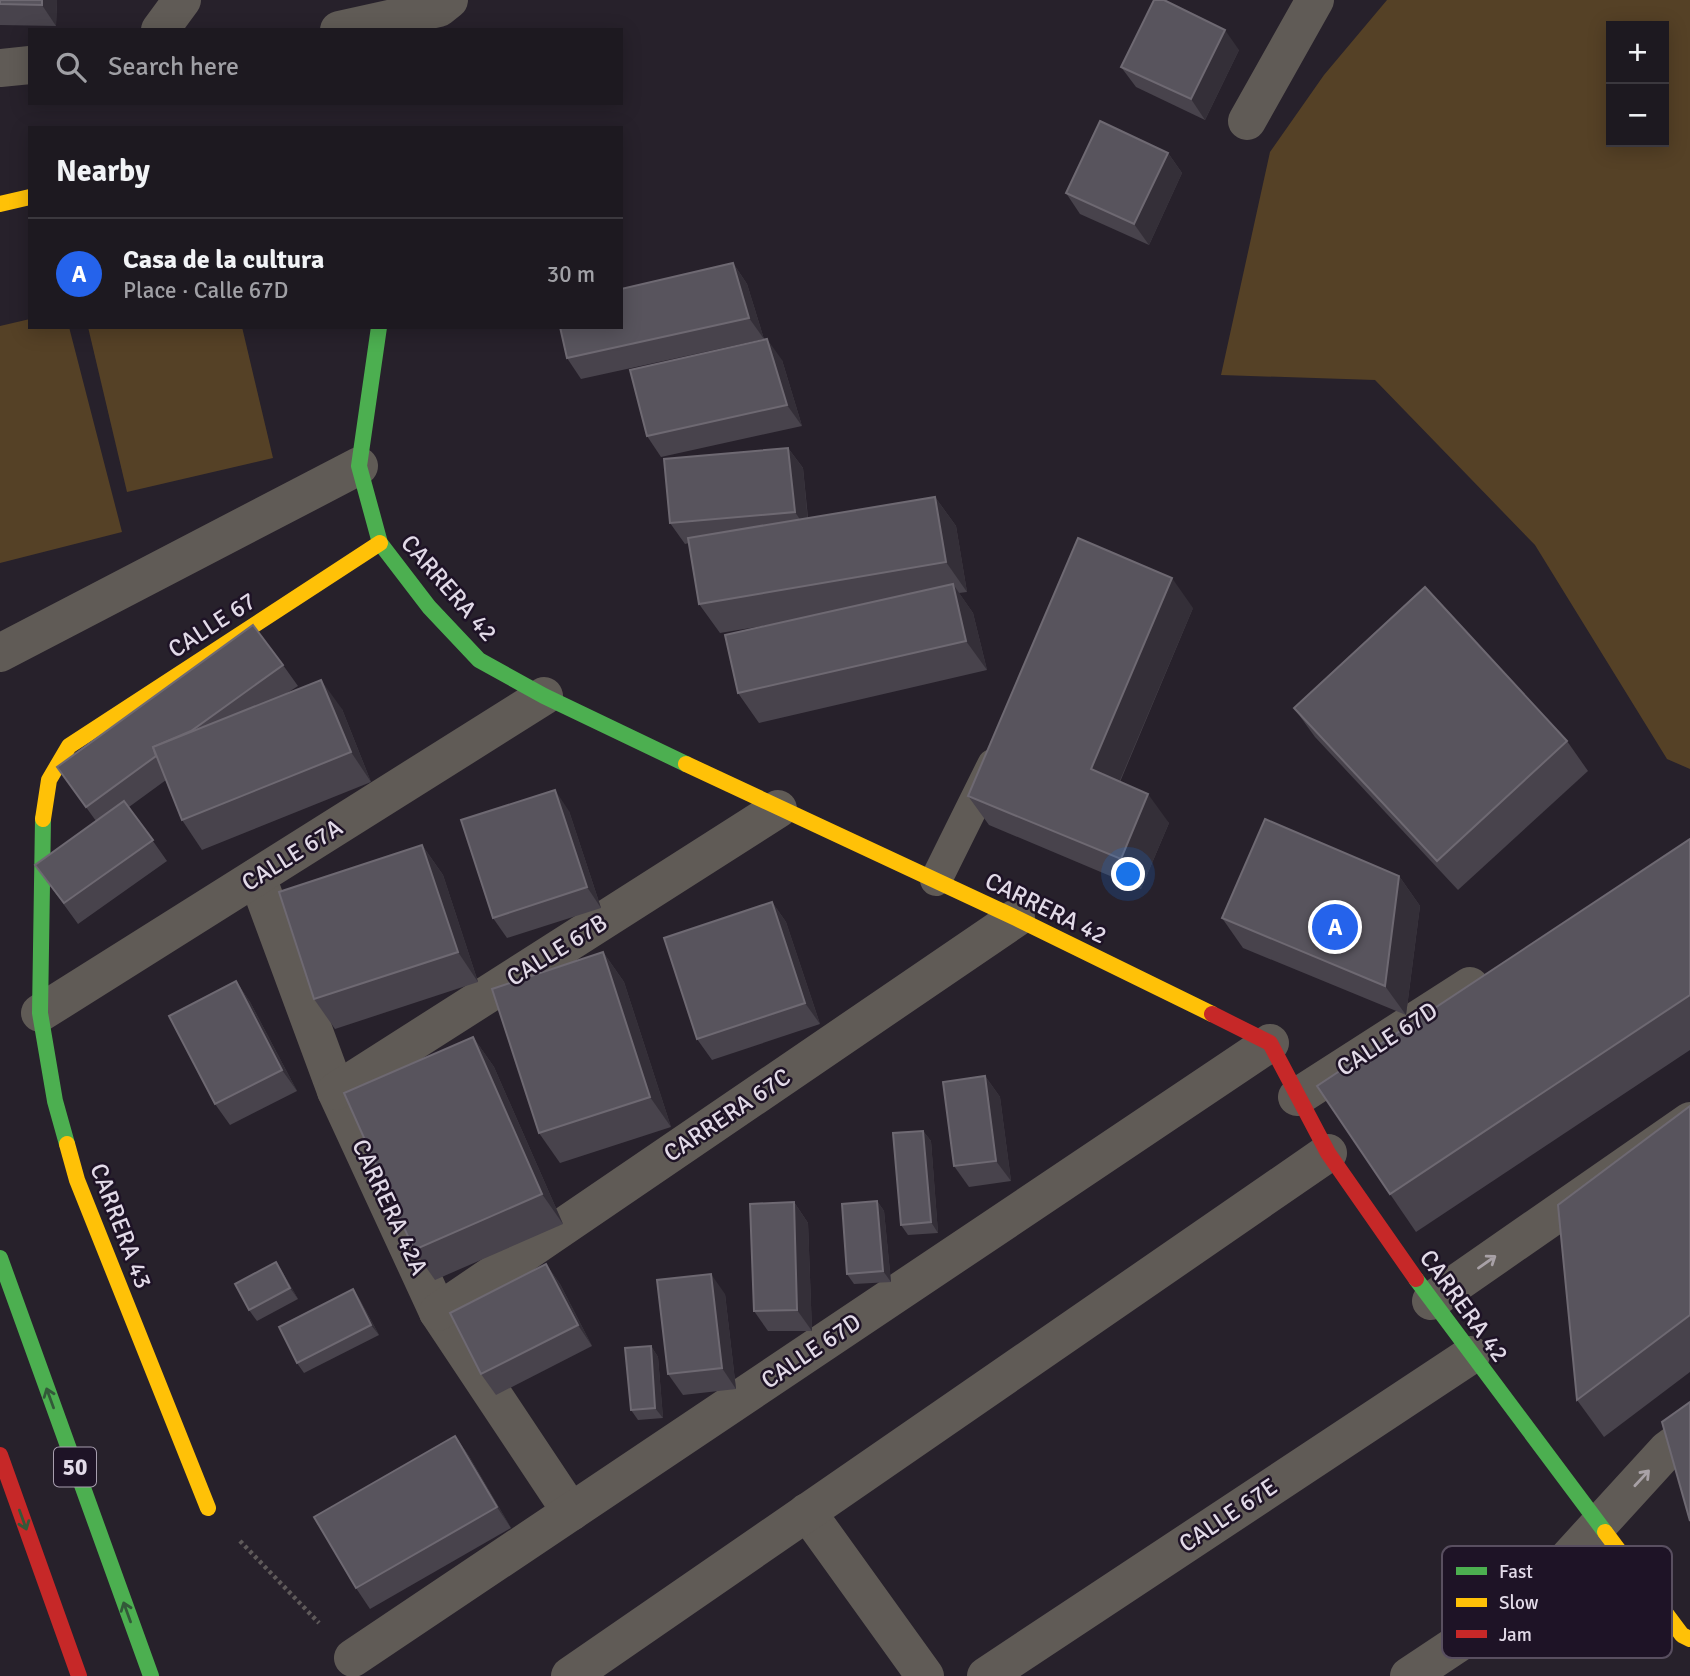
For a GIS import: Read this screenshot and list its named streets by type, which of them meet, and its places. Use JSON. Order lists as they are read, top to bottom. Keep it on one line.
{"streets":{"main road":["CARRERA 42","CALLE 67","CARRERA 43","50"],"street":["CALLE 67A","CALLE 67B","CALLE 67D","CARRERA 67C","CARRERA 42A","CALLE 67E"]},"crossings":[["CARRERA 42","CALLE 67"],["CARRERA 42","CALLE 67A"],["CARRERA 42","CALLE 67B"],["CARRERA 42","CALLE 67D"],["CARRERA 42","CARRERA 67C"],["CARRERA 42","CALLE 67E"],["CALLE 67","CARRERA 43"],["CALLE 67A","CARRERA 42A"],["CALLE 67A","CARRERA 43"],["CALLE 67B","CARRERA 42A"],["CALLE 67D","CARRERA 42A"],["CARRERA 67C","CARRERA 42A"]],"legend":["Fast","Slow","Jam"],"page":{"map_buttons":["+","−"],"search":"Search here","heading":"Nearby","list":[{"mark":"A","name":"Casa de la cultura","note":"Place · Calle 67D","value":"30 m"}],"pins":"A"}}
